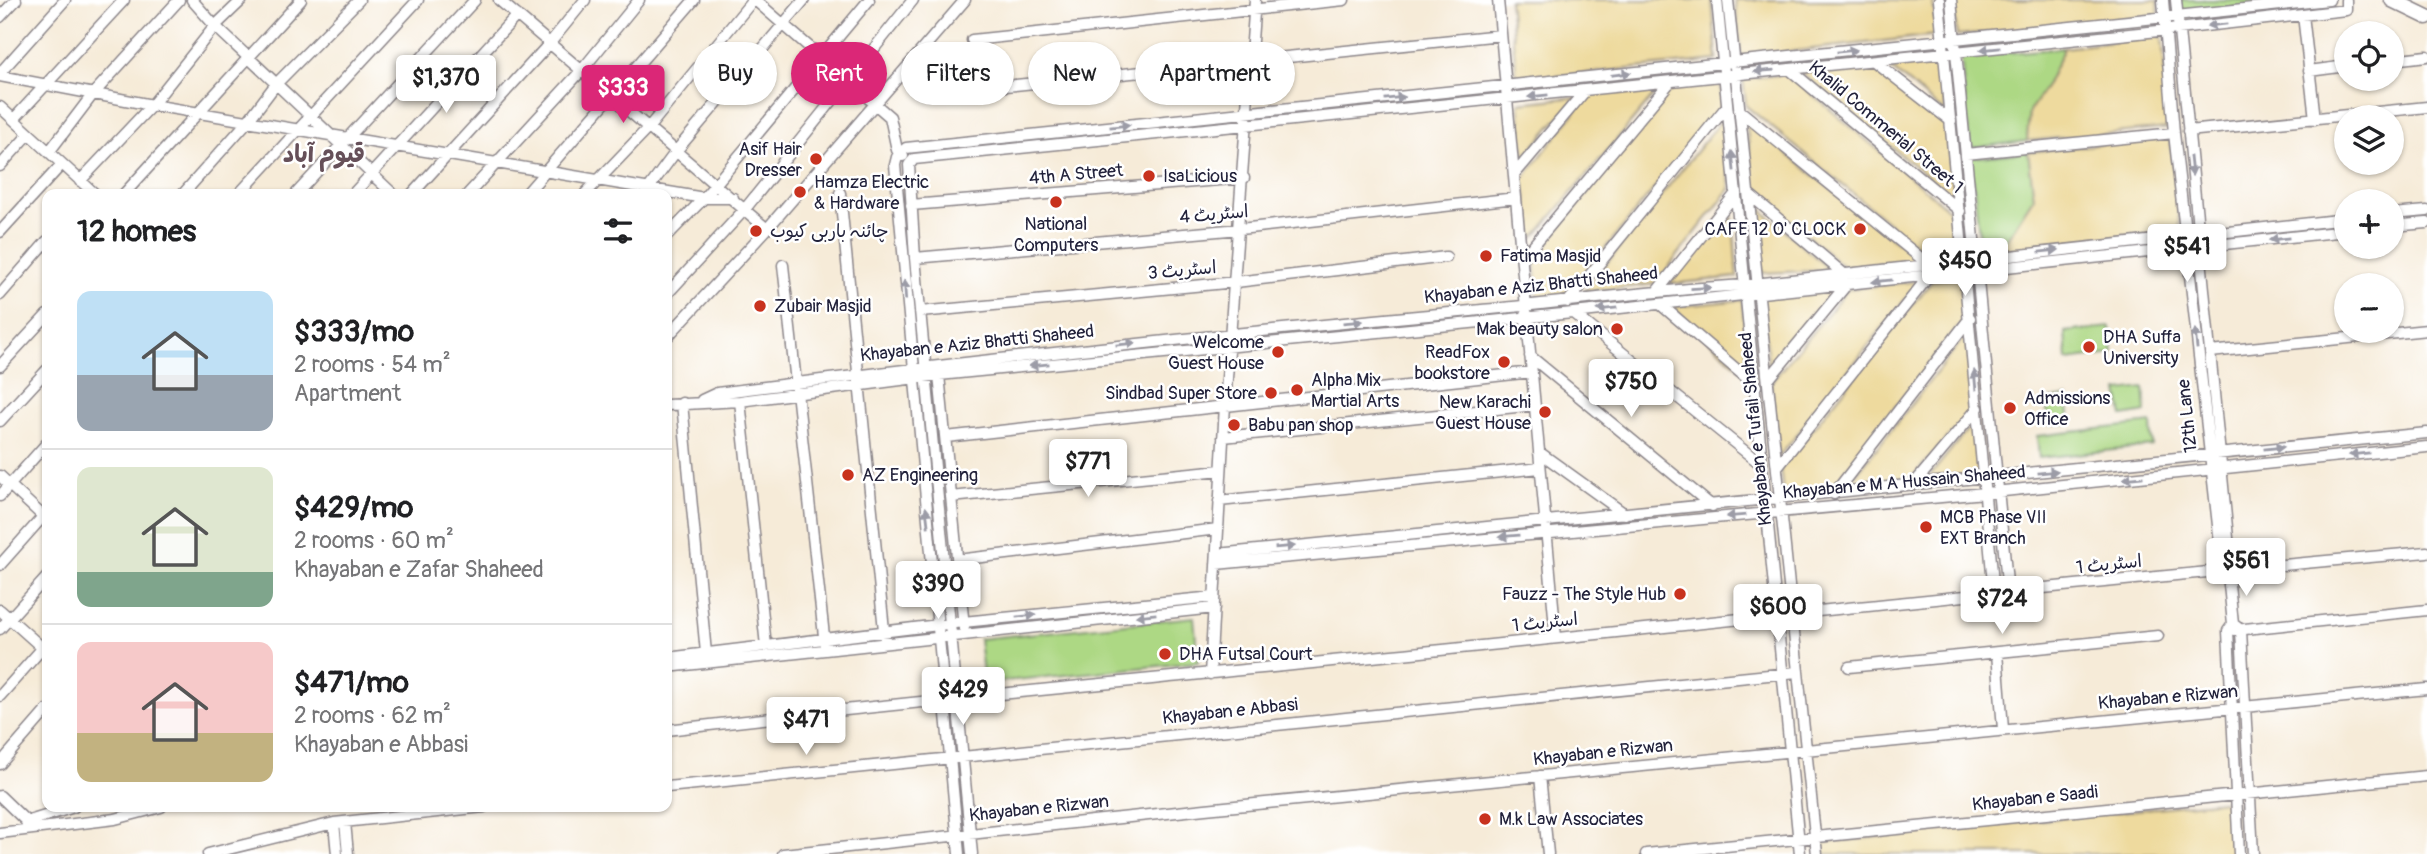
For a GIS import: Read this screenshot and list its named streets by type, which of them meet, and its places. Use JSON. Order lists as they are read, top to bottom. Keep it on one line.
{"streets":{"street":["Khalid Commerial Street 1","4th A Street","اسٹریٹ 4","اسٹریٹ 3","Khayaban e Aziz Bhatti Shaheed","12th Lane","Khayaban e Tufail Shaheed","Khayaban e M A Hussain Shaheed","اسٹریٹ 1","Khayaban e Rizwan","Khayaban e Abbasi","Khayaban e Saadi"]},"crossings":[["Khayaban e Aziz Bhatti Shaheed","12th Lane"],["Khayaban e Aziz Bhatti Shaheed","Khayaban e Tufail Shaheed"],["12th Lane","Khayaban e M A Hussain Shaheed"],["12th Lane","اسٹریٹ 1"],["12th Lane","Khayaban e Rizwan"],["12th Lane","Khayaban e Saadi"],["Khayaban e Tufail Shaheed","Khayaban e M A Hussain Shaheed"],["Khayaban e Tufail Shaheed","اسٹریٹ 1"],["Khayaban e Tufail Shaheed","Khayaban e Rizwan"],["Khayaban e Tufail Shaheed","Khayaban e Abbasi"],["Khayaban e Tufail Shaheed","Khayaban e Saadi"]],"districts":["قیوم آباد"],"places":["Asif Hair Dresser","IsaLicious","Hamza Electric & Hardware","National Computers","CAFE 12 O' CLOCK","چائنہ باربی کیوب","Fatima Masjid","Zubair Masjid","Mak beauty salon","DHA Suffa University","Welcome Guest House","ReadFox bookstore","Alpha Mix Martial Arts","Sindbad Super Store","Admissions Office","New Karachi Guest House","Babu pan shop","AZ Engineering","MCB Phase VII EXT Branch","Fauzz - The Style Hub","DHA Futsal Court","M.k Law Associates"],"page":{"map_buttons":["+","−"],"chip":["Buy","Rent","Filters","New","Apartment"],"price":["$1,370","$333","$541","$450","$750","$771","$561","$390","$724","$600","$429","$471"],"heading":"12 homes","list":[{"name":"$333/mo","note":"2 rooms · 54 m² · Apartment"},{"name":"$429/mo","note":"2 rooms · 60 m² · Khayaban e Zafar Shaheed"},{"name":"$471/mo","note":"2 rooms · 62 m² · Khayaban e Abbasi"}]}}
